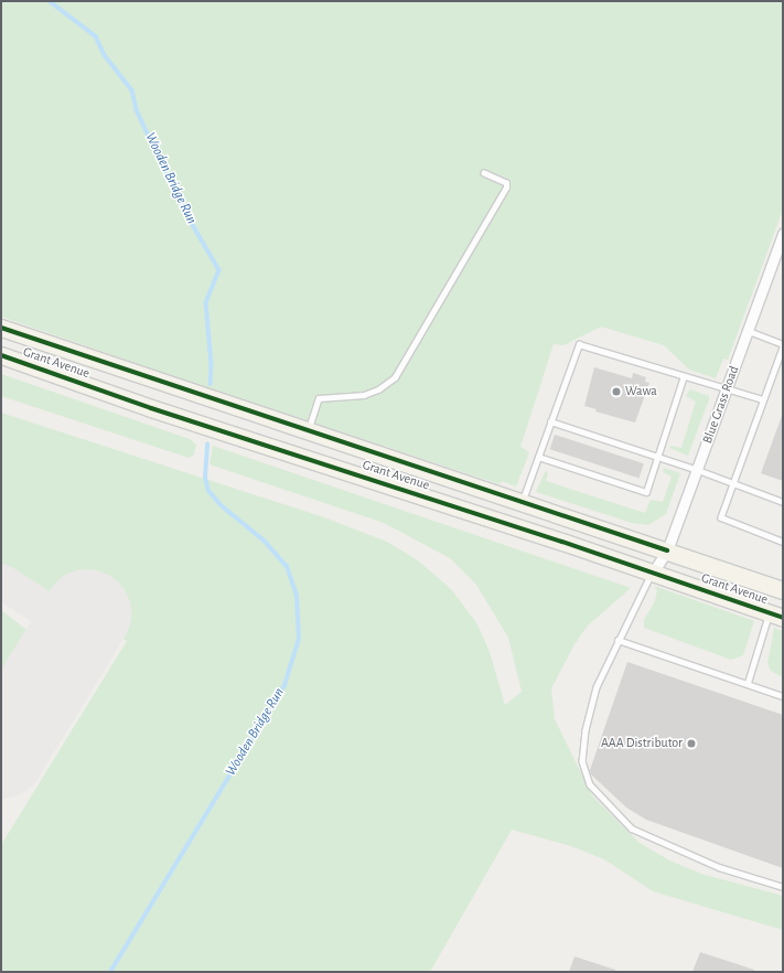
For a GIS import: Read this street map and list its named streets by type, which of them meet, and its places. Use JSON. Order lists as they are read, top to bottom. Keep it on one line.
{"streets":{"main road":["Grant Avenue"],"street":["Blue Grass Road"]},"crossings":[["Grant Avenue","Blue Grass Road"]],"water":["Wooden Bridge Run"],"places":["Wawa","AAA Distributor"]}
